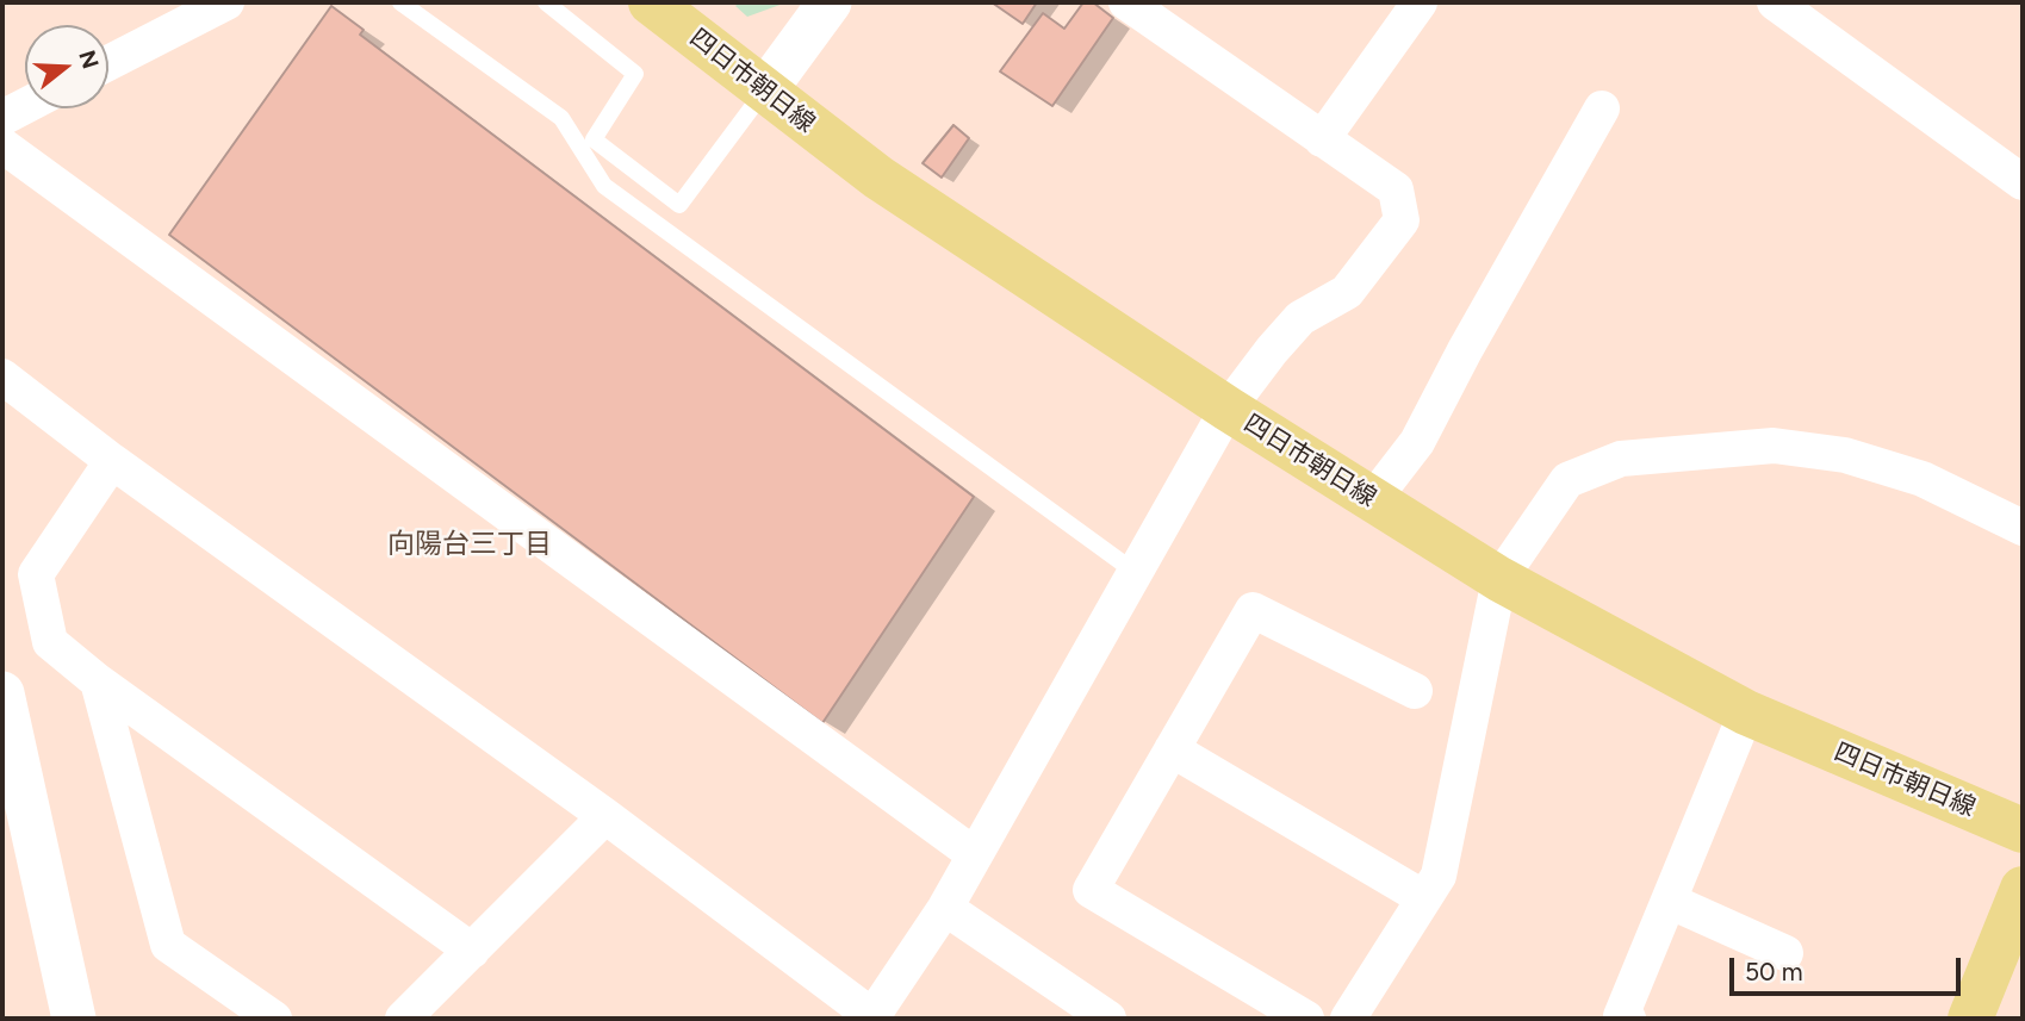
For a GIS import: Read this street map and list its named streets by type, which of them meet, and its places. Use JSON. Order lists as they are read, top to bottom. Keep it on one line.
{"streets":{"main road":["四日市朝日線"]},"districts":["向陽台三丁目"],"scale_bar":"50 m","north":"right"}
